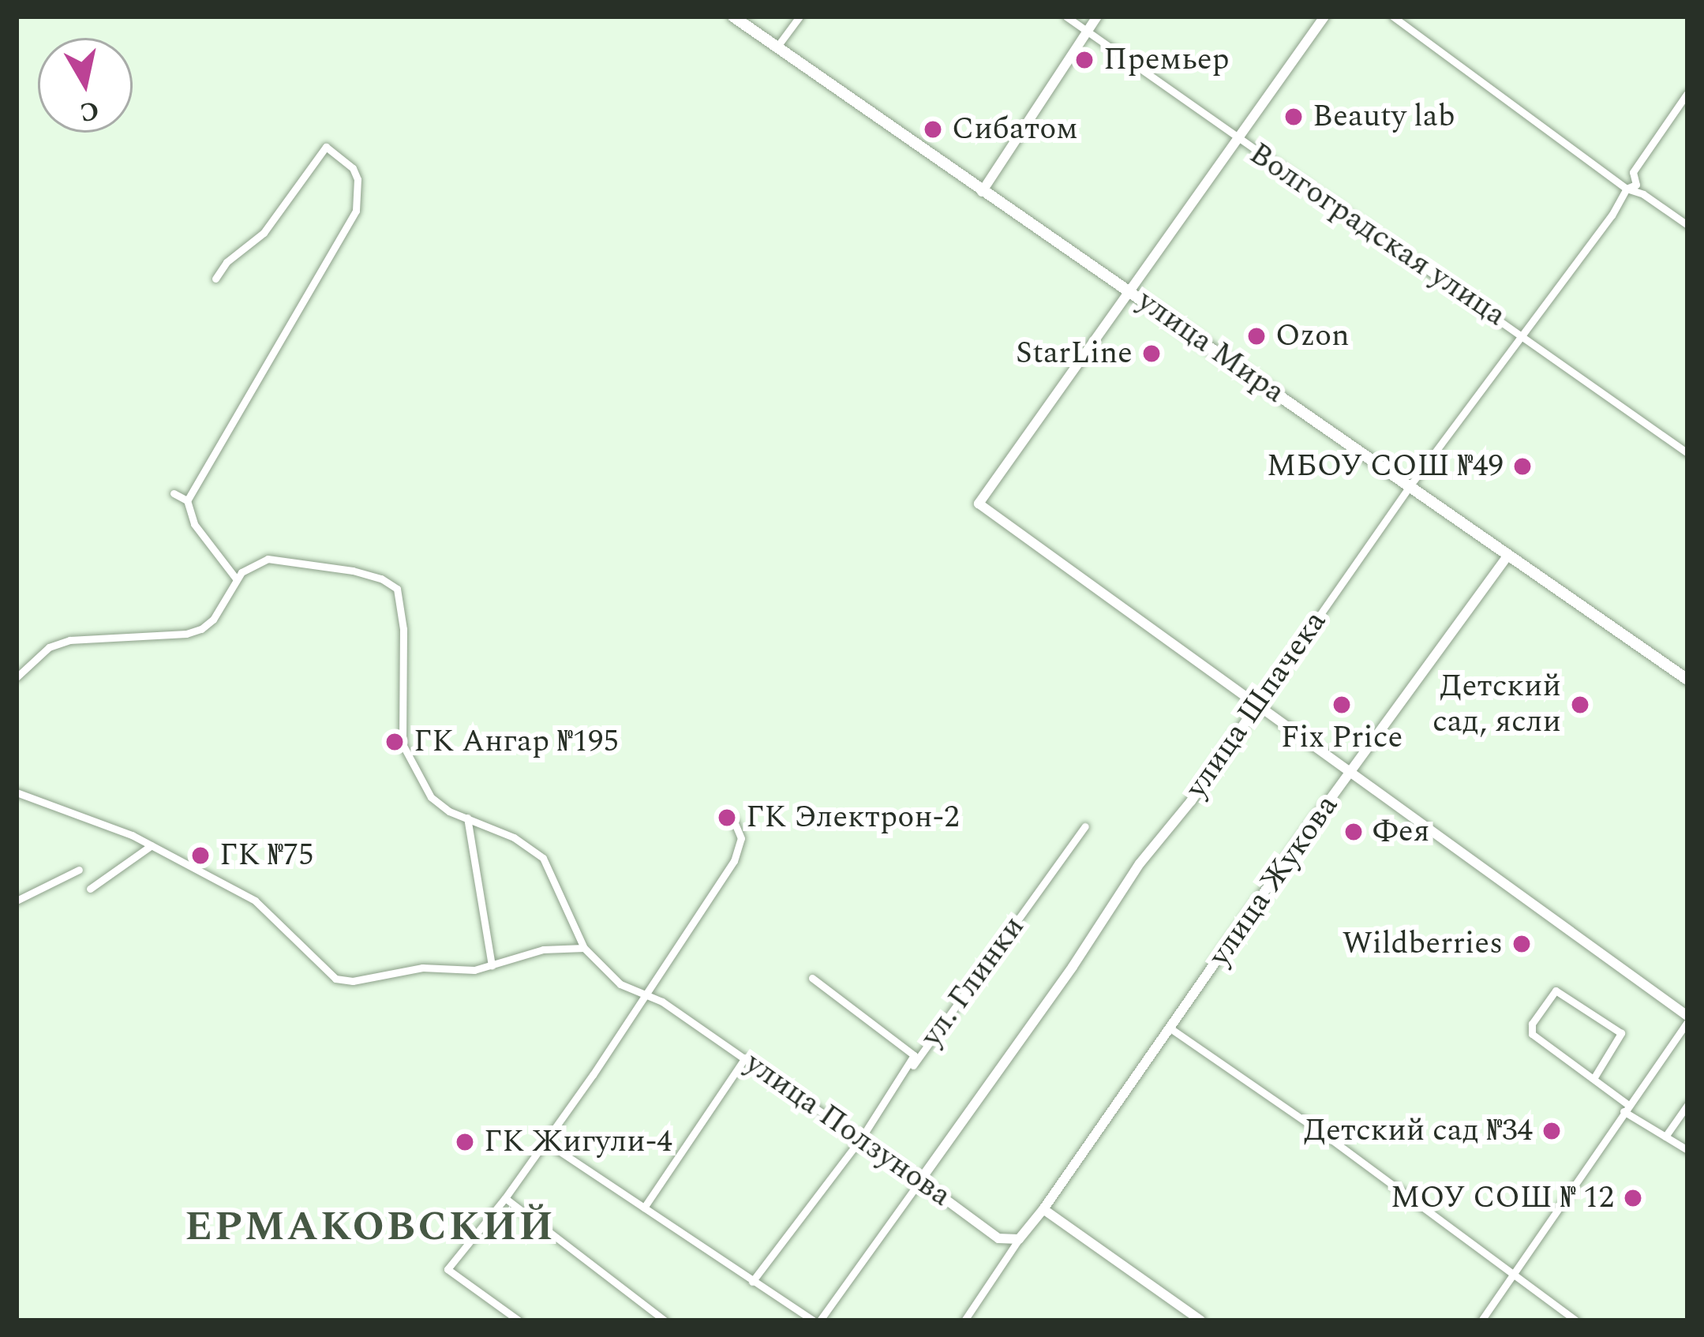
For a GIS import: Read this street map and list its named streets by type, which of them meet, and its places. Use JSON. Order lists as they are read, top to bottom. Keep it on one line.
{"streets":{"main road":["улица Мира"],"street":["Волгоградская улица","улица Шпачека","улица Жукова","ул. Глинки","улица Ползунова"]},"crossings":[["Волгоградская улица","улица Шпачека"],["улица Мира","улица Шпачека"],["улица Мира","улица Жукова"],["улица Шпачека","улица Ползунова"],["ул. Глинки","улица Ползунова"]],"districts":["ЕРМАКОВСКИЙ"],"places":["Премьер","Beauty lab","Сибатом","Ozon","StarLine","МБОУ СОШ №49","Fix Price","Детский сад, ясли","ГК Ангар №195","ГК Электрон-2","Фея","ГК №75","Wildberries","Детский сад №34","ГК Жигули-4","МОУ СОШ № 12"],"north":"bottom"}
